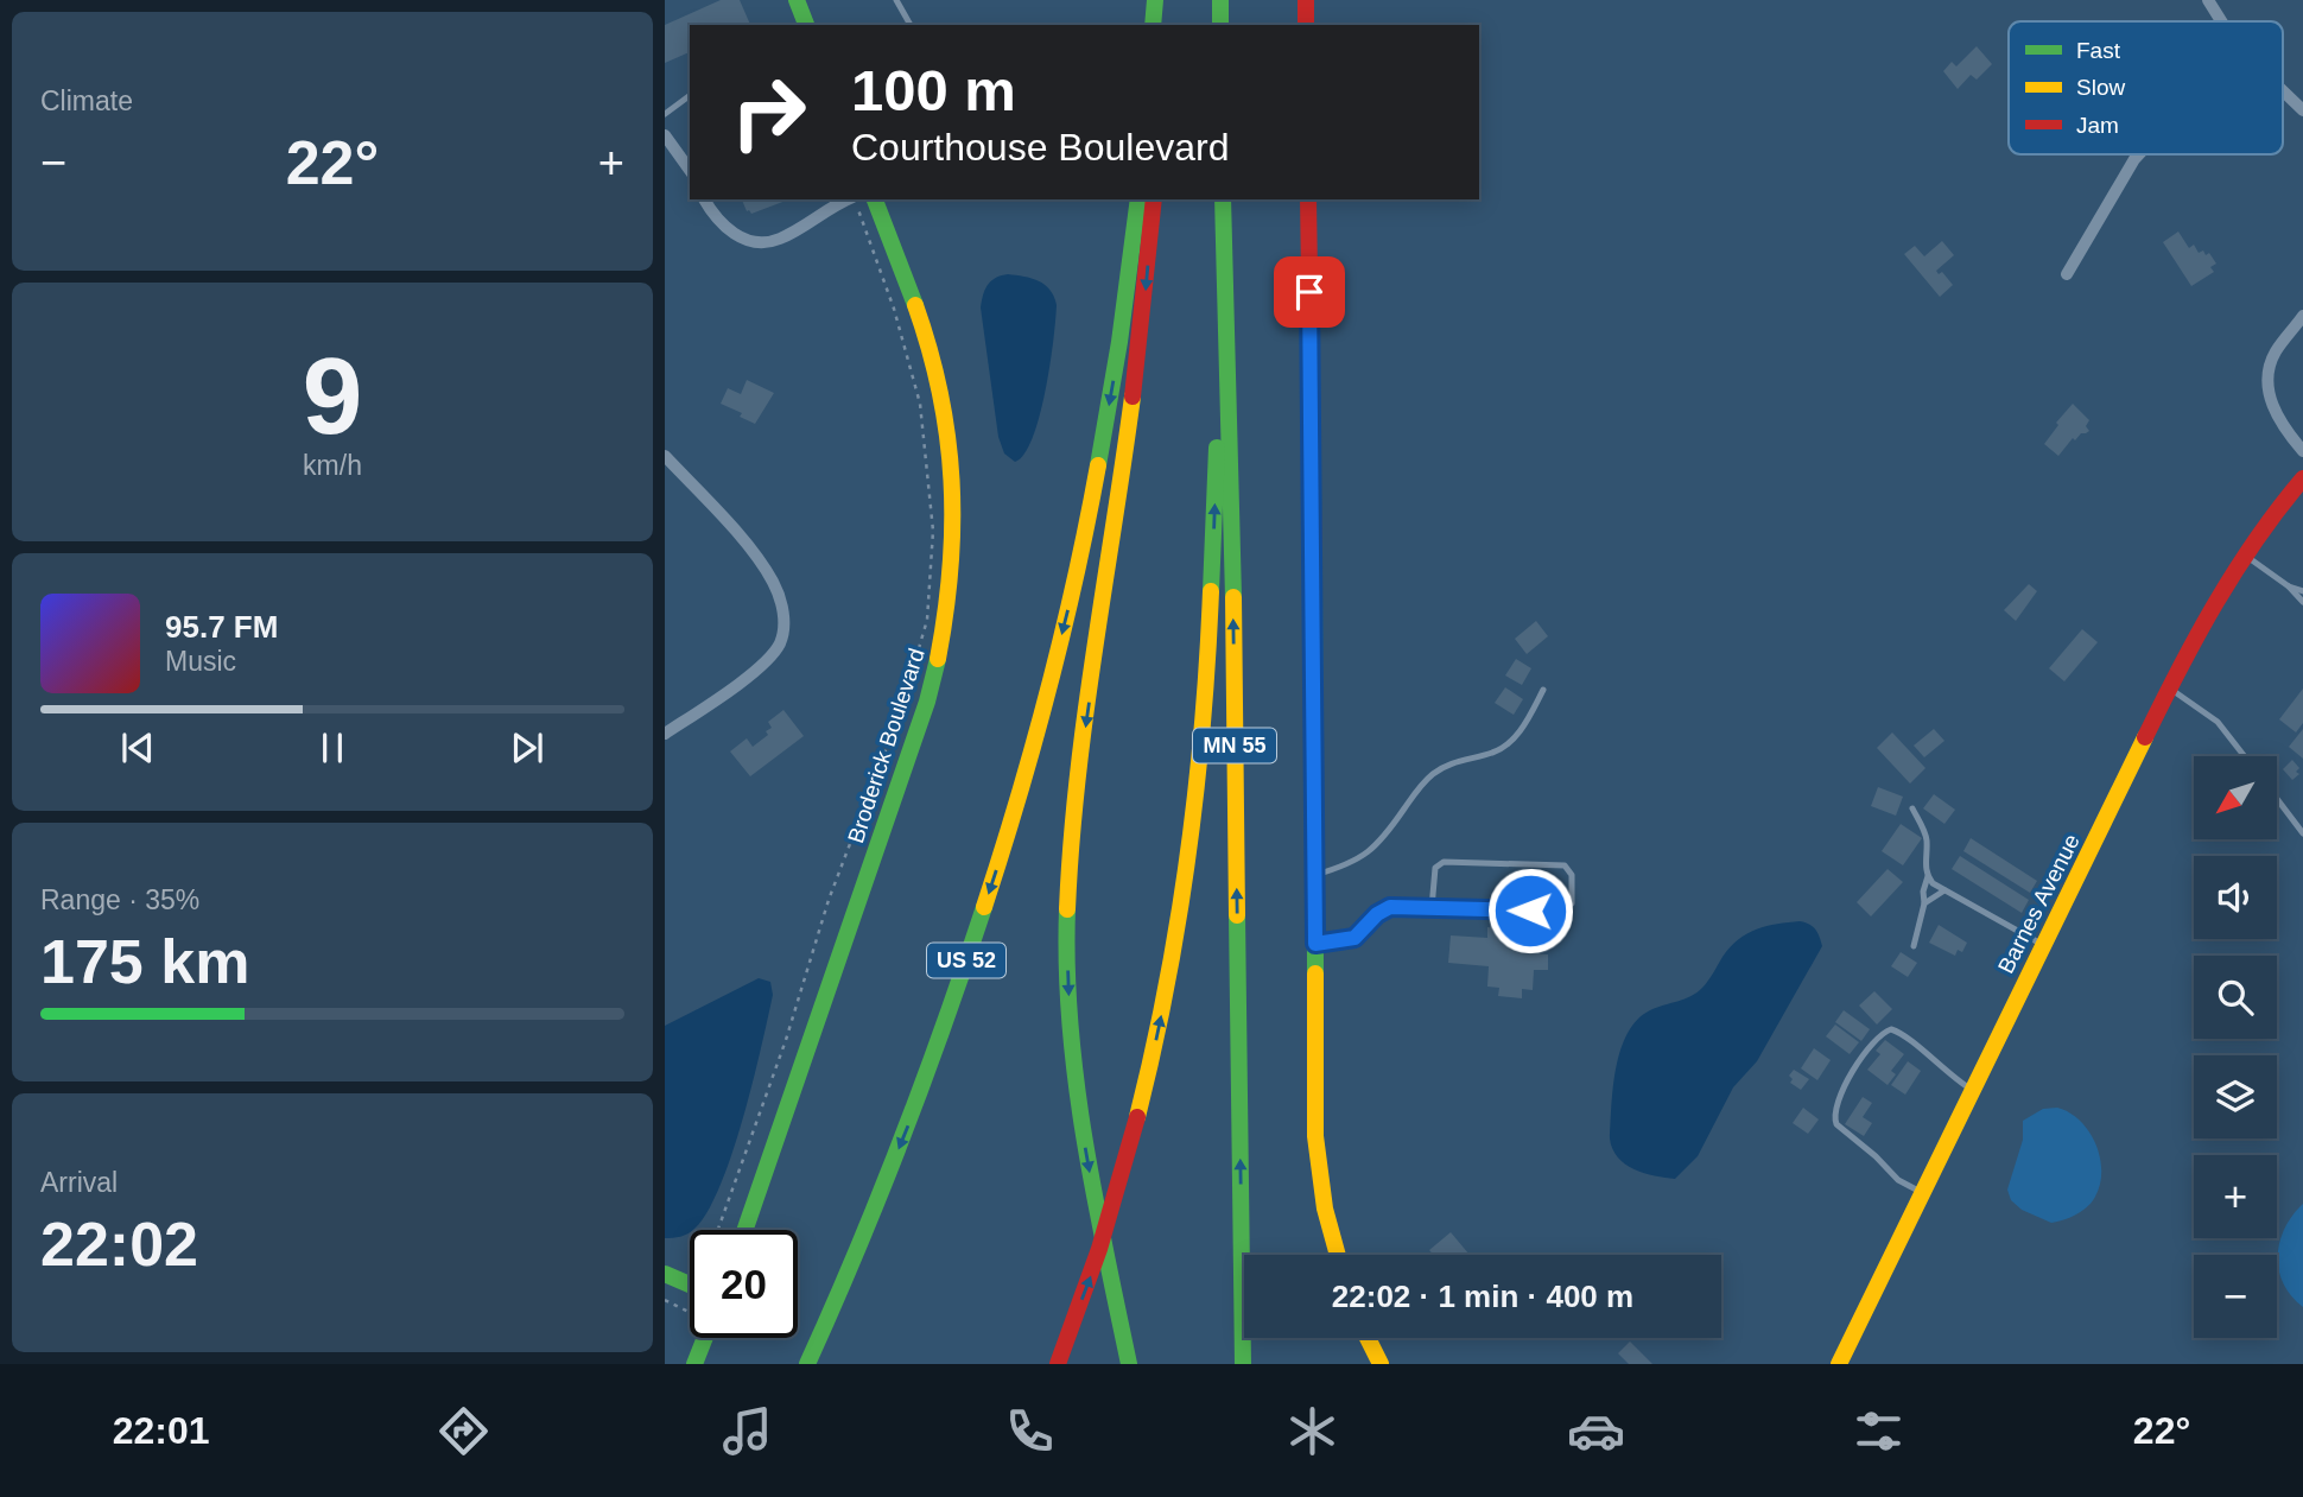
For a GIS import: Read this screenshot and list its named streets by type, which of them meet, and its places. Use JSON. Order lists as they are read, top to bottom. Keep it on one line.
{"streets":{"main road":["Broderick Boulevard","MN 55","Barnes Avenue","US 52"]},"legend":["Fast","Slow","Jam"],"north":"bottom left","page":{"tile":["Climate",["9","km/h"],["Range · 35%","175 km"],["Arrival","22:02"]],"turn":["100 m","Courthouse Boulevard"],"heat":["−","22°","+"],"song":["95.7 FM","Music"],"map_buttons":["+","−"],"limit":"20","trip":"22:02 · 1 min · 400 m","tabs":["22:01","22°"]}}
